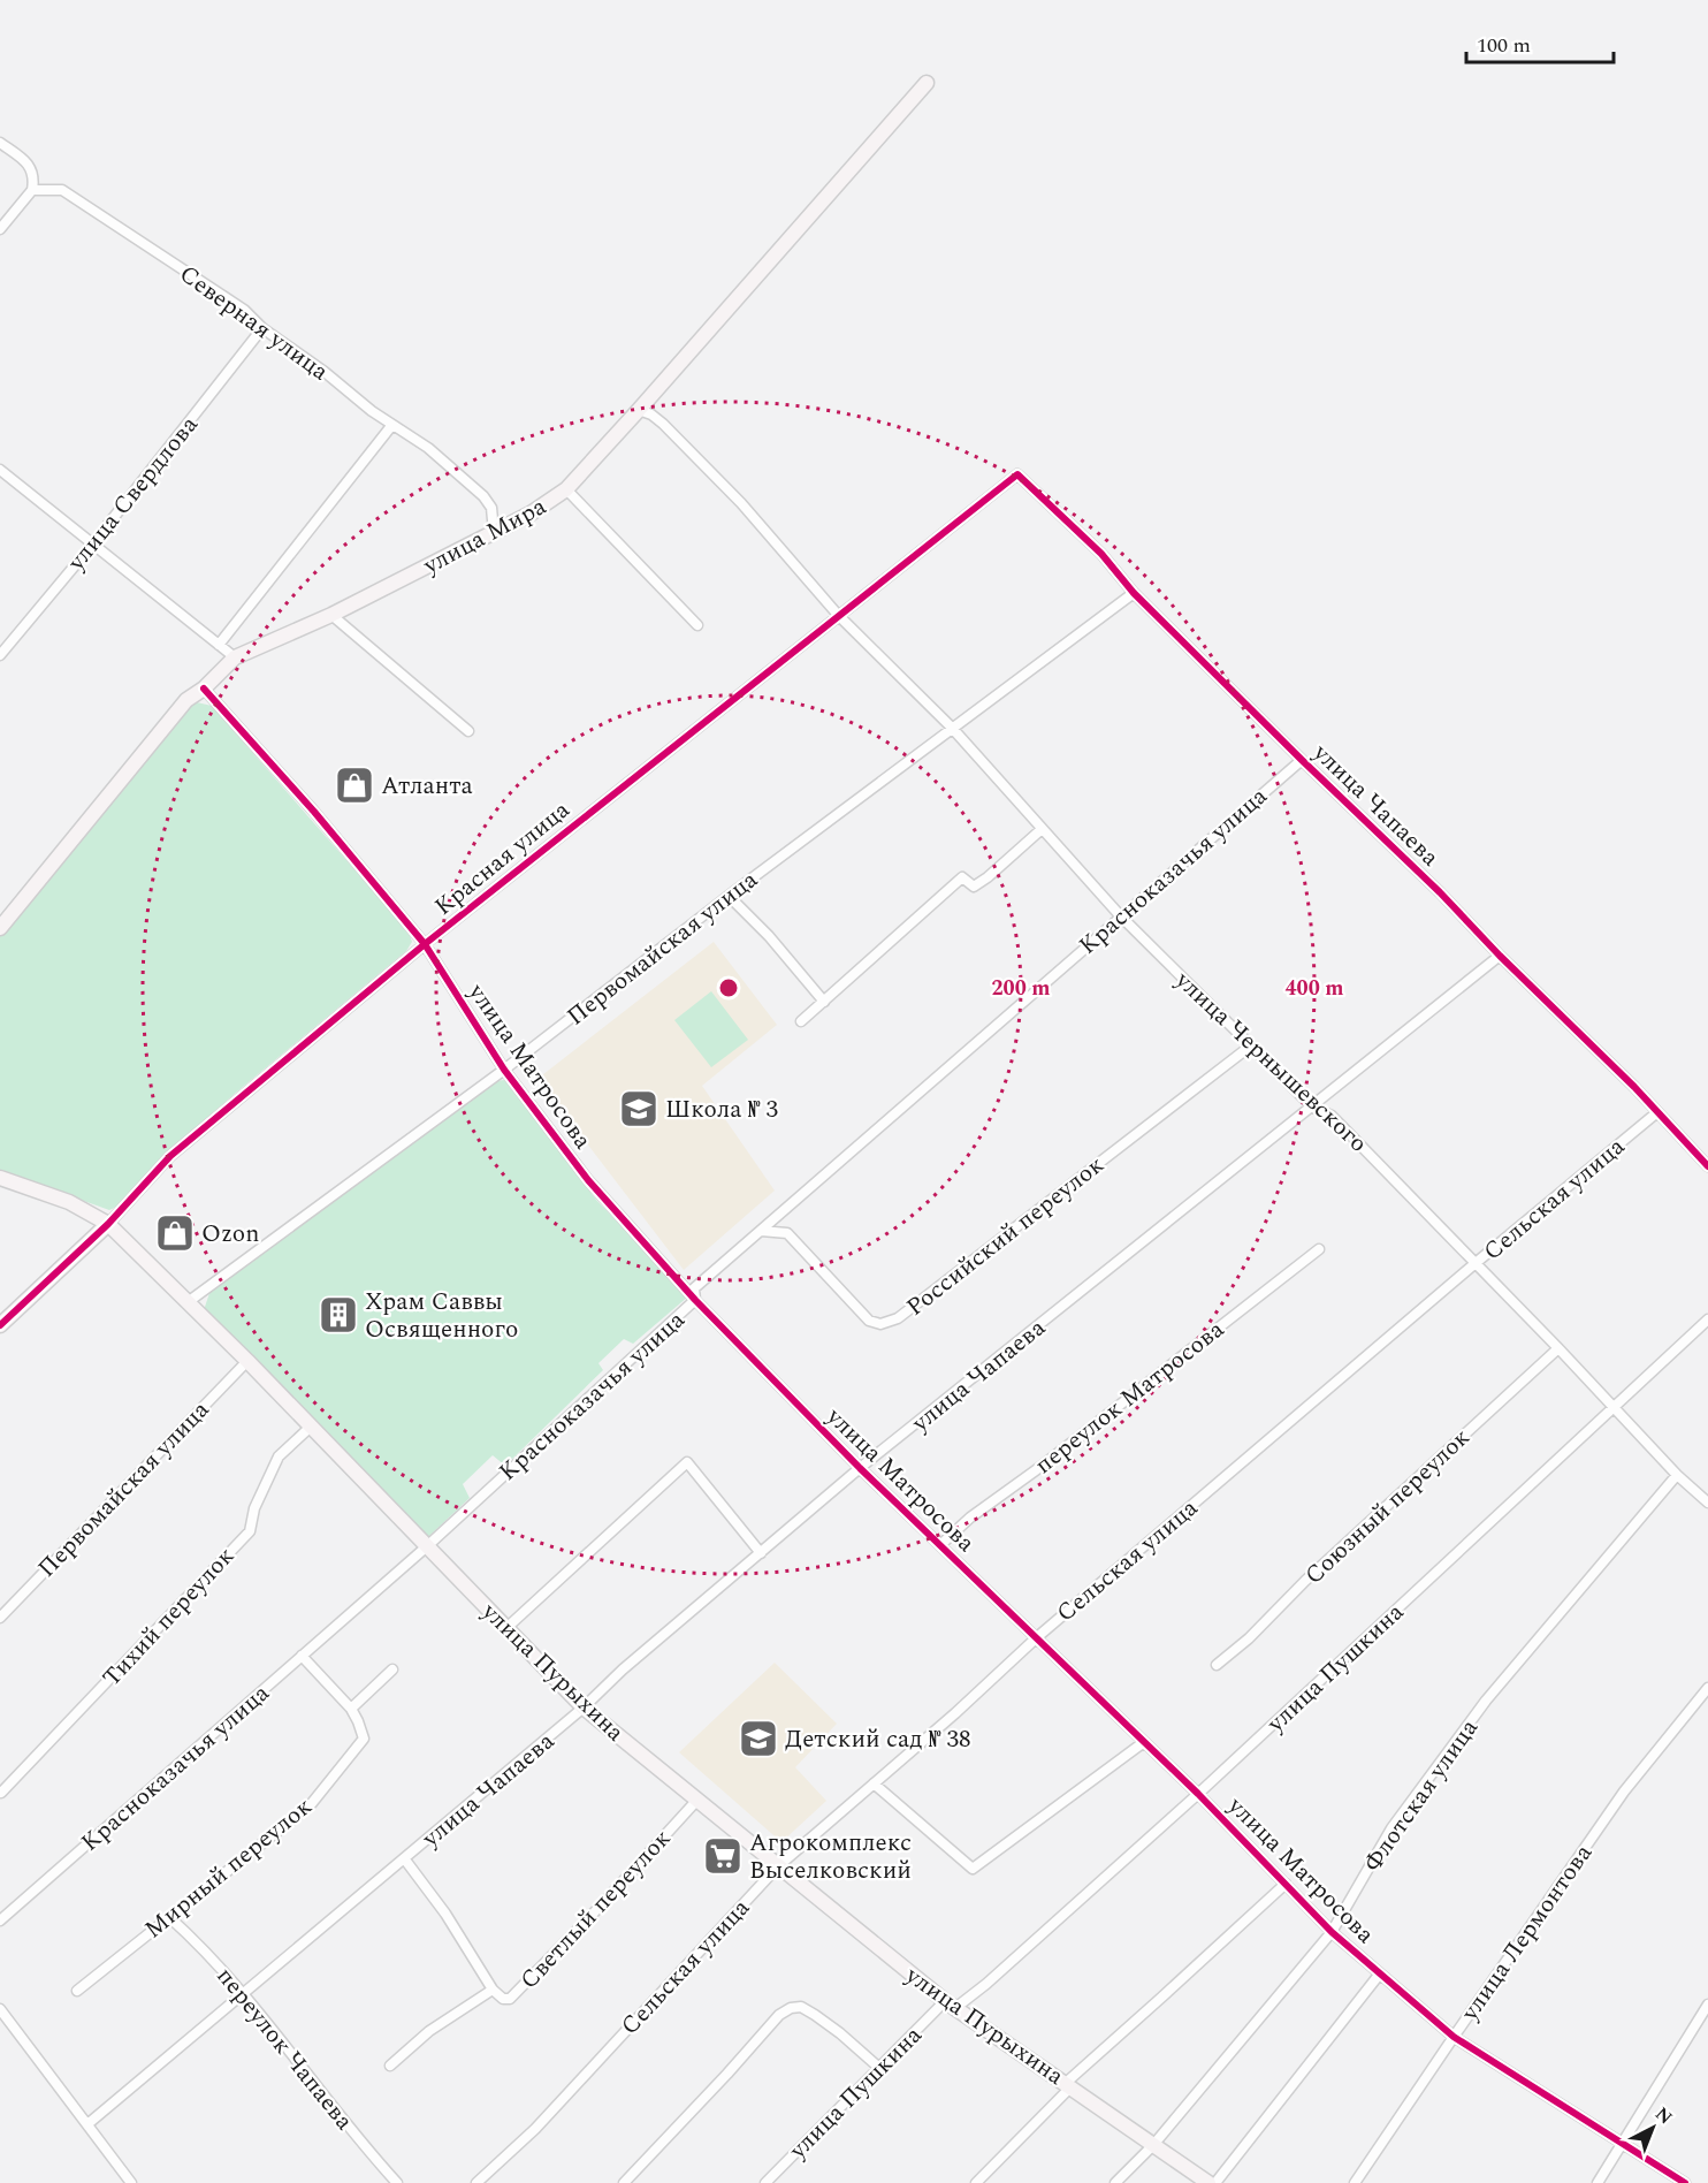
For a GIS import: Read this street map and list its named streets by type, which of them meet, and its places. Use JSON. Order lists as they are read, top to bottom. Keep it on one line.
{"streets":{"street":["Северная улица","улица Свердлова","улица Мира","улица Чапаева","Красная улица","Красноказачья улица","Первомайская улица","улица Чернышевского","улица Матросова","Сельская улица","Российский переулок","переулок Матросова","Союзный переулок","Тихий переулок","улица Пушкина","улица Пурыхина","Флотская улица","Мирный переулок","Светлый переулок","улица Лермонтова","переулок Чапаева"]},"crossings":[["Северная улица","улица Свердлова"],["Северная улица","улица Мира"],["улица Мира","улица Чернышевского"],["улица Мира","улица Матросова"],["улица Чапаева","Красная улица"],["улица Чапаева","Красноказачья улица"],["улица Чапаева","Первомайская улица"],["улица Чапаева","улица Чернышевского"],["улица Чапаева","улица Матросова"],["улица Чапаева","Сельская улица"],["улица Чапаева","улица Пурыхина"],["улица Чапаева","Светлый переулок"],["улица Чапаева","переулок Чапаева"],["Красная улица","улица Чернышевского"],["Красная улица","улица Матросова"],["Красная улица","улица Пурыхина"],["Красноказачья улица","улица Чернышевского"],["Красноказачья улица","улица Матросова"],["Красноказачья улица","Российский переулок"],["Красноказачья улица","улица Пурыхина"],["Первомайская улица","улица Чернышевского"],["Первомайская улица","улица Матросова"],["Первомайская улица","улица Пурыхина"],["улица Чернышевского","Сельская улица"],["улица Чернышевского","Российский переулок"],["улица Чернышевского","Союзный переулок"],["улица Чернышевского","улица Пушкина"],["улица Чернышевского","Флотская улица"],["улица Матросова","Сельская улица"],["улица Матросова","переулок Матросова"],["улица Матросова","улица Пушкина"],["улица Матросова","Флотская улица"],["улица Матросова","улица Лермонтова"],["Сельская улица","улица Пурыхина"],["Тихий переулок","улица Пурыхина"],["улица Пушкина","улица Пурыхина"],["улица Пурыхина","Флотская улица"],["улица Пурыхина","Светлый переулок"],["Мирный переулок","переулок Чапаева"]],"places":{"shop":["Атланта","Ozon"],"school or university":["Школа № 3","Детский сад № 38"],"building":["Храм Саввы Освященного"],"supermarket":["Агрокомплекс Выселковский"]},"scale_bar":"100 m","north":"top right","rings":["200 m","400 m"]}
